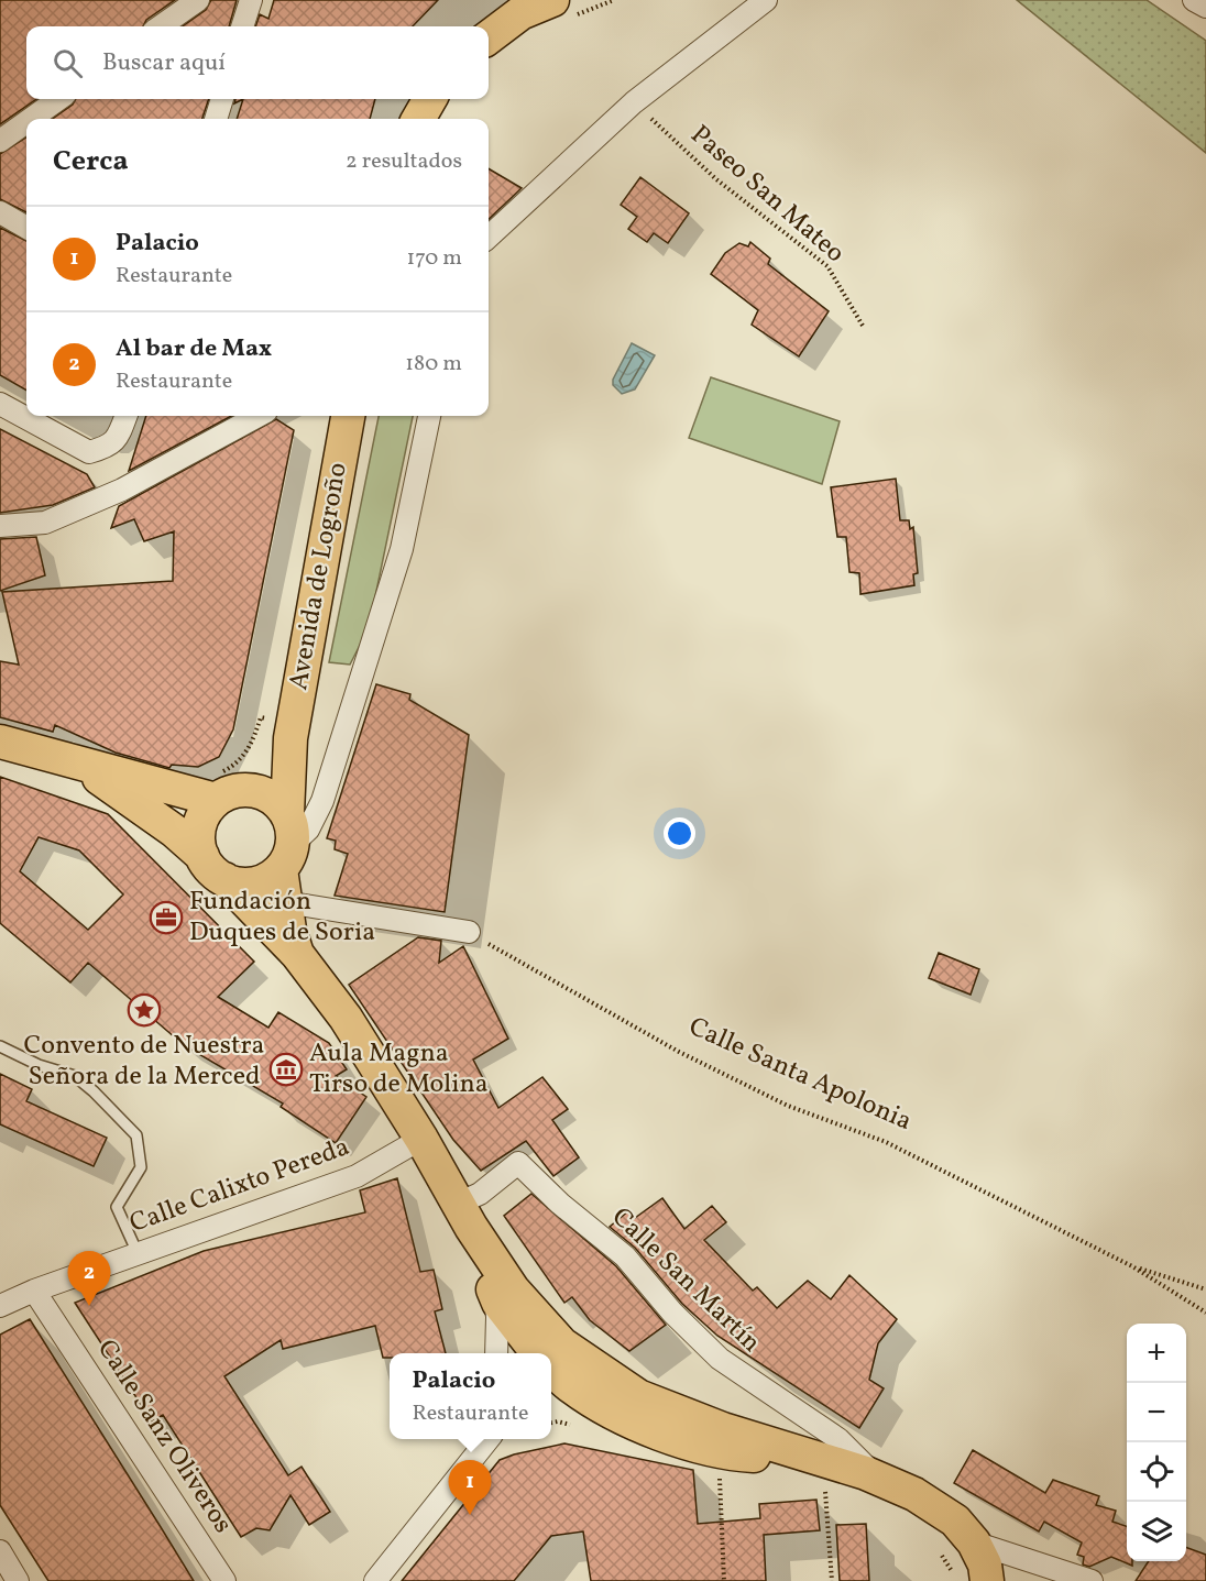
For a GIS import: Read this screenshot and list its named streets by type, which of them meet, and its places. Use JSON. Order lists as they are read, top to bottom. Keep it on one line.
{"streets":{"main road":["Avenida de Logroño"],"street":["Calle Calixto Pereda","Calle San Martín","Calle Sanz Oliveros"],"path":["Paseo San Mateo","Calle Santa Apolonia"]},"crossings":[["Calle Calixto Pereda","Calle Sanz Oliveros"]],"places":{"office":["Fundación Duques de Soria"],"place":["Convento de Nuestra Señora de la Merced"],"museum":["Aula Magna Tirso de Molina"]},"page":{"search":"Buscar aquí","heading":["Cerca","2 resultados"],"list":[{"mark":"1","name":"Palacio","note":"Restaurante","value":"170 m"},{"mark":"2","name":"Al bar de Max","note":"Restaurante","value":"180 m"}],"pins":["2","1"],"map_buttons":["+","−"],"popup":["Palacio","Restaurante"]}}
